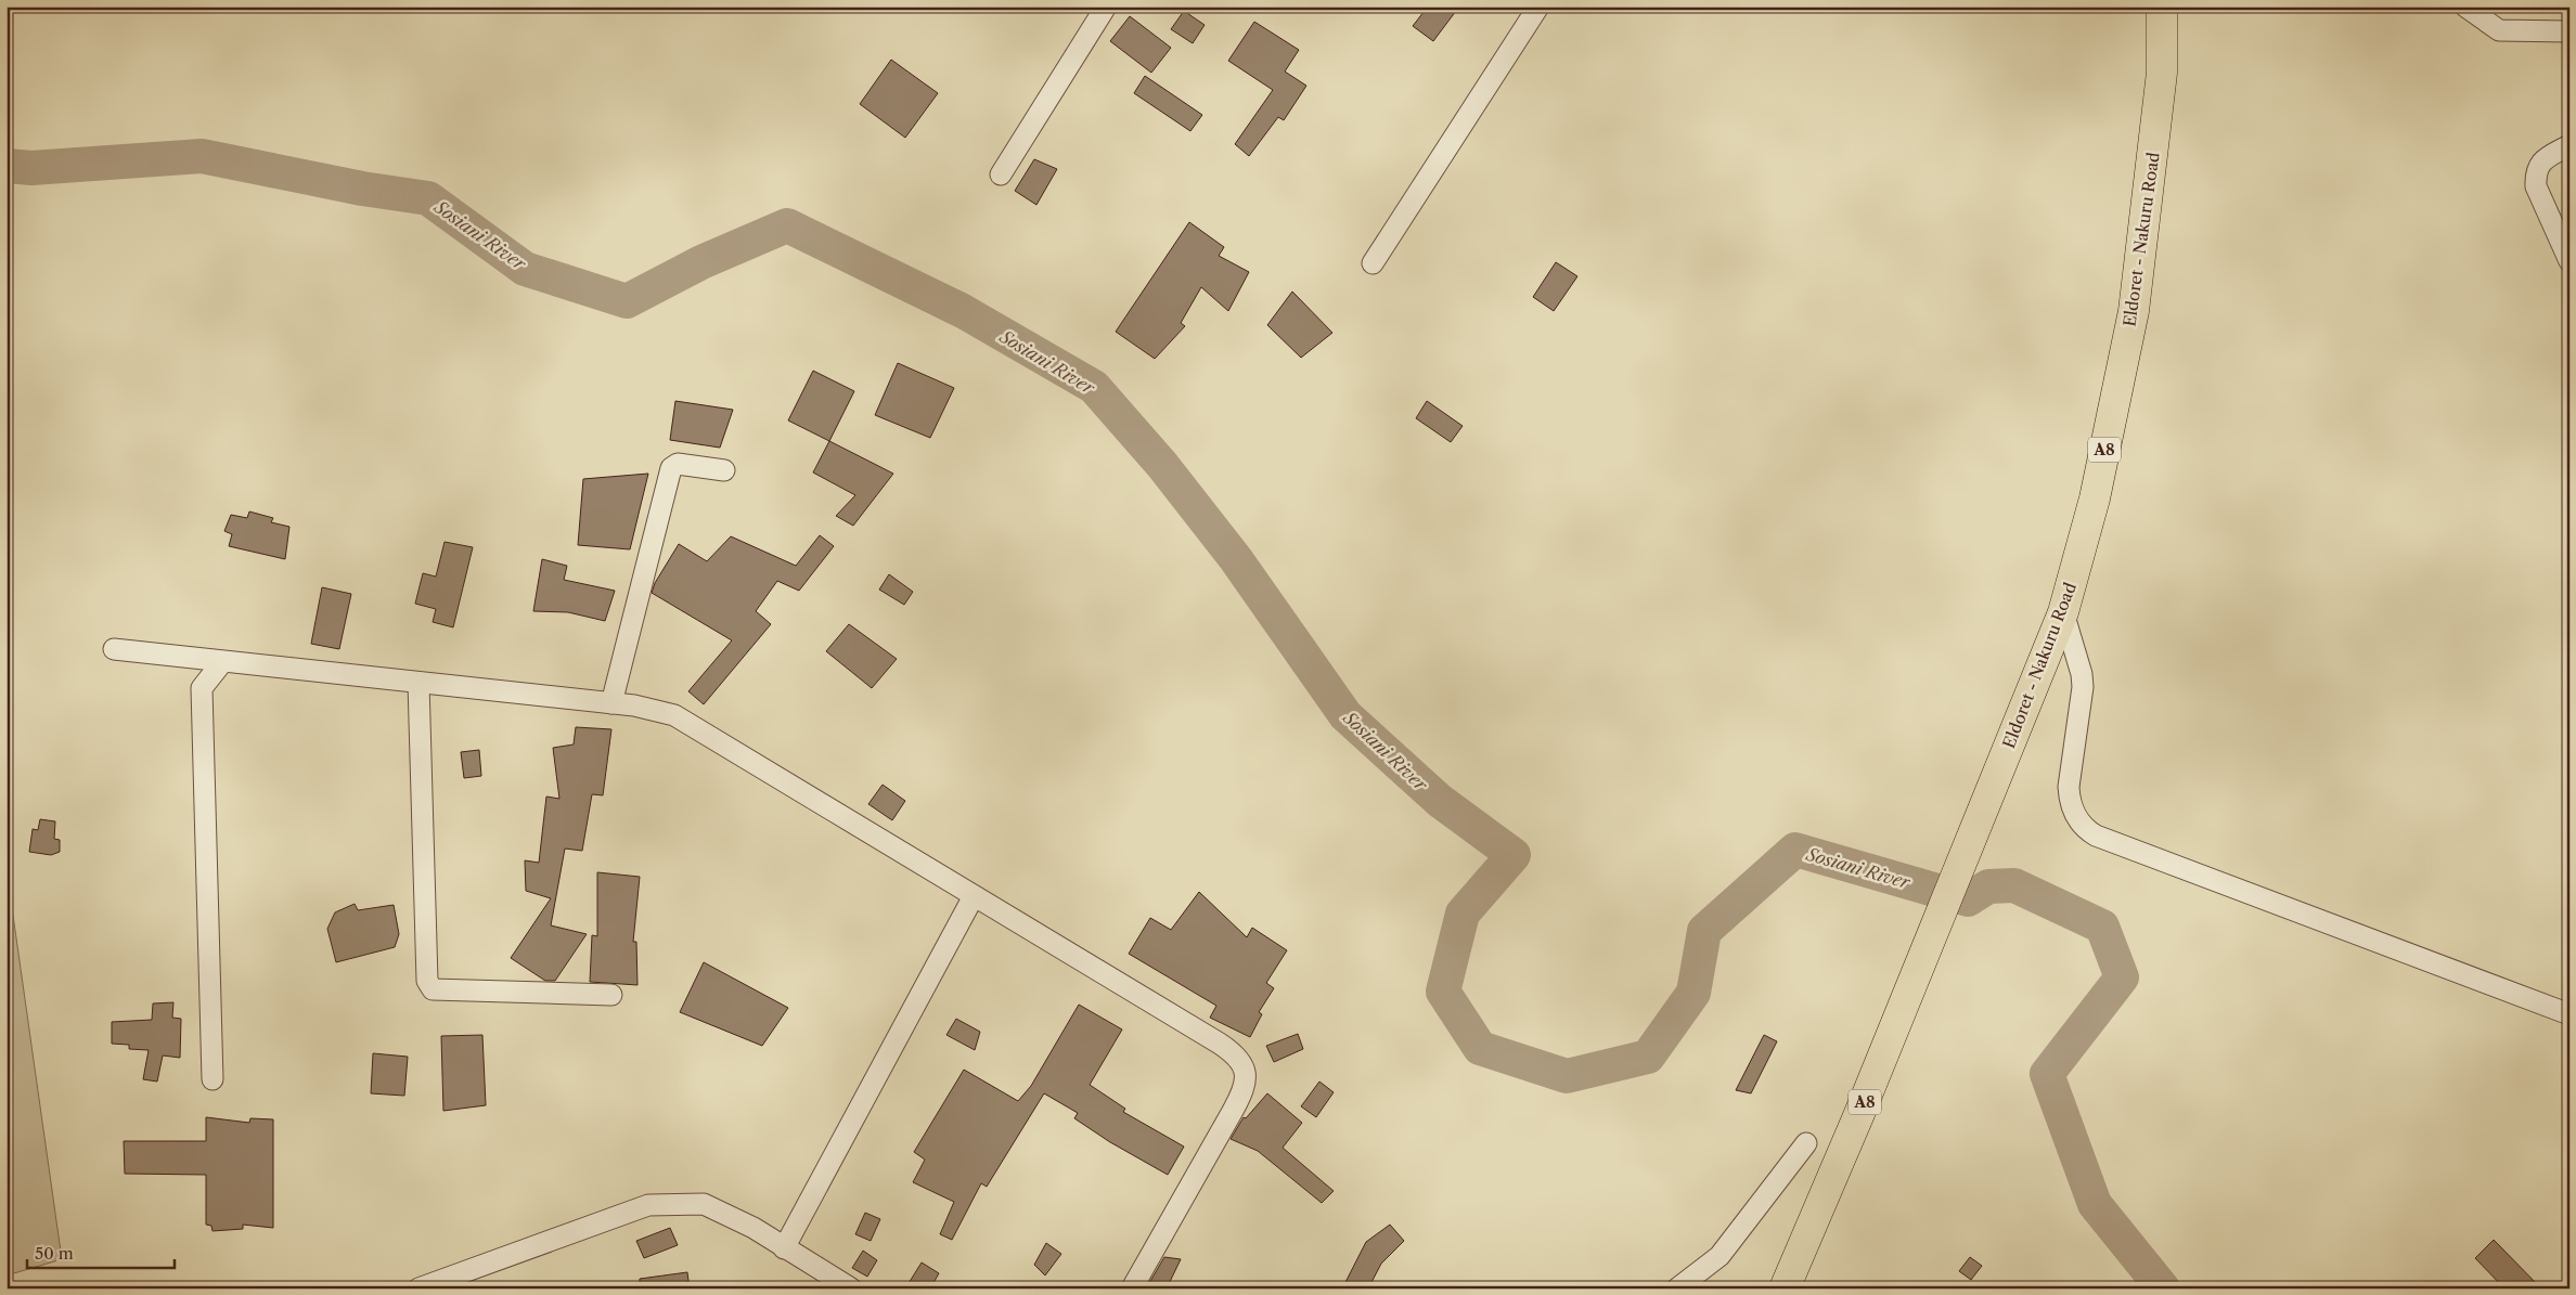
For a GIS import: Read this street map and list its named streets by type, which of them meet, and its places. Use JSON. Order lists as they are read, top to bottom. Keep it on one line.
{"streets":{"highway":["Eldoret - Nakuru Road","A8"]},"water":["Sosiani River"],"scale_bar":"50 m"}
